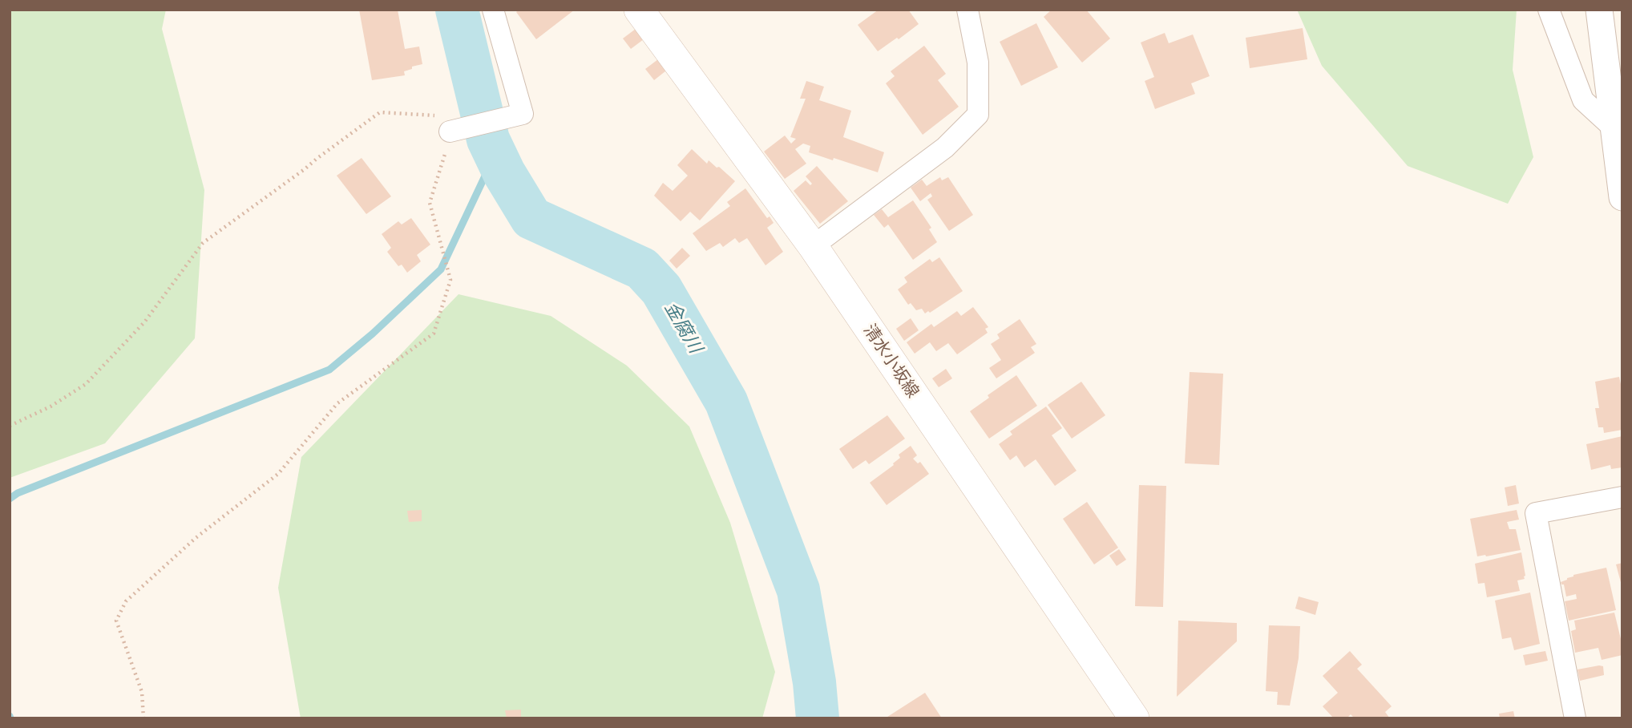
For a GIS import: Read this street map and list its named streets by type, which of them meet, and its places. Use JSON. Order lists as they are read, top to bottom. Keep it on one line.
{"streets":{"main road":["清水小坂線"]},"water":["金腐川"]}
